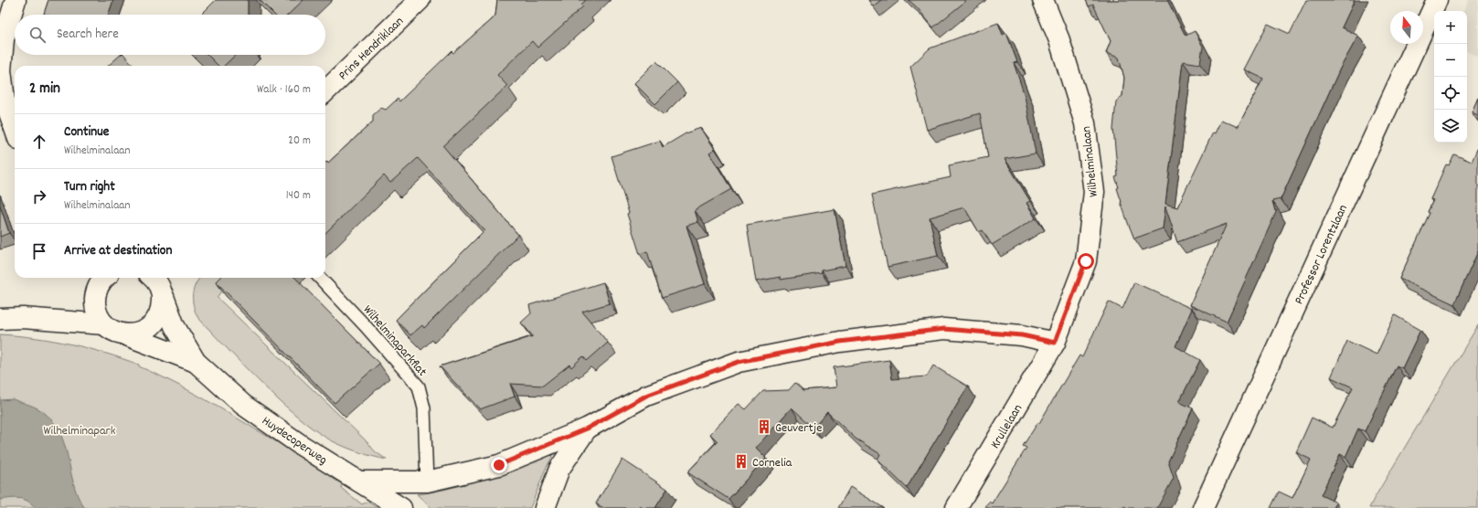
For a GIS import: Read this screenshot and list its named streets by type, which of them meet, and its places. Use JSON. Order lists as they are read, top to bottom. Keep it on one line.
{"streets":{"street":["Prins Hendriklaan","Wilhelminalaan","Professor Lorentzlaan","Krullelaan","Huydecoperweg"],"lane":["Wilhelminaparkflat"]},"crossings":[["Wilhelminalaan","Krullelaan"]],"parks":["Wilhelminapark"],"places":{"building":["Geuvertje","Cornelia"]},"north":"top","page":{"map_buttons":["+","−"],"search":"Search here","heading":["2 min","Walk · 160 m"],"list":[["Continue","Wilhelminalaan","20 m"],["Turn right","Wilhelminalaan","140 m"],"Arrive at destination"]}}
